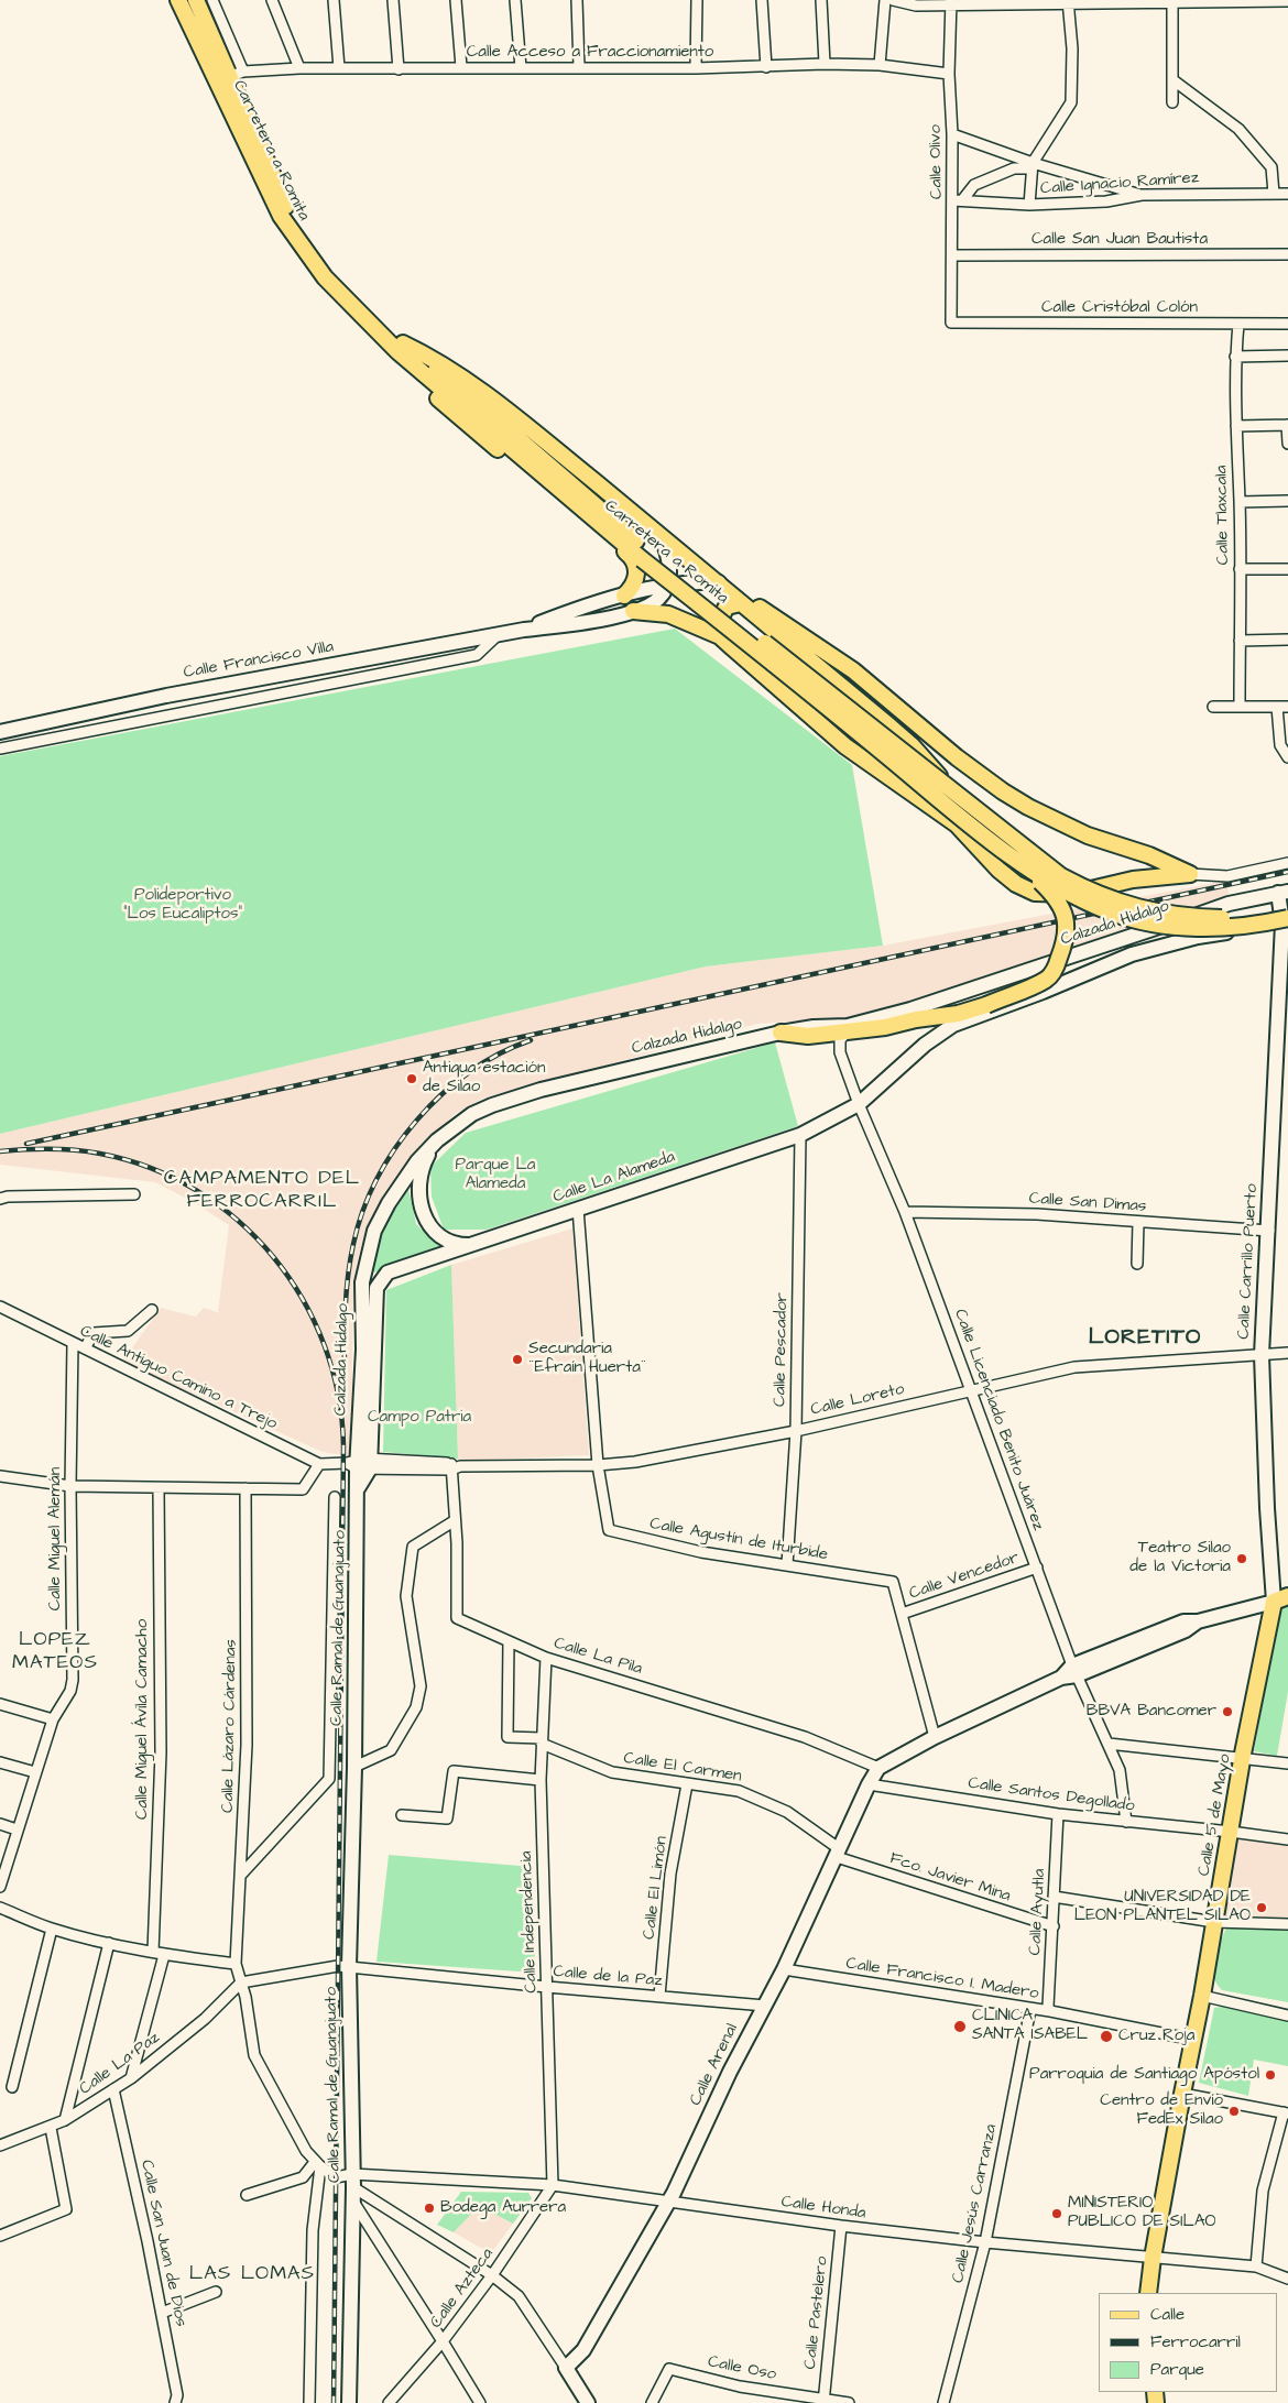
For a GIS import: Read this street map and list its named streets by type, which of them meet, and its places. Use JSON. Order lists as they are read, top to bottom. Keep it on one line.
{"streets":{"main road":["Carretera a Romita","Calle 5 de Mayo"],"street":["Calle Acceso a Fraccionamiento","Calle Olivo","Calle Ignacio Ramírez","Calle San Juan Bautista","Calle Cristóbal Colón","Calle Tlaxcala","Calle Francisco Villa","Calzada Hidalgo","Calle La Alameda","Calle San Dimas","Calle Carrillo Puerto","Calle Pescador","Calle Antiguo Camino a Trejo","Calle Loreto","Calle Licenciado Benito Juárez","Calle Miguel Alemán","Calle Agustín de Iturbide","Calle Vencedor","Calle Ramal de Guanajuato","Calle La Pila","Calle Miguel Ávila Camacho","Calle Lázaro Cárdenas","Calle El Carmen","Calle Santos Degollado","Fco. Javier Mina","Calle El Limón","Calle Ayutla","Calle Independencia","Calle de la Paz","Calle Francisco I. Madero","Calle La Paz","Calle Arenal","Calle Jesús Carranza","Calle Honda","Calle San Juan de Dios","Calle Azteca","Calle Pastelero","Calle Oso"]},"crossings":[["Calle Acceso a Fraccionamiento","Carretera a Romita"],["Calle Acceso a Fraccionamiento","Calle Olivo"],["Carretera a Romita","Calle La Alameda"],["Carretera a Romita","Calle Carrillo Puerto"],["Calle Olivo","Calle Ignacio Ramírez"],["Calle Olivo","Calle San Juan Bautista"],["Calle Olivo","Calle Cristóbal Colón"],["Calle Cristóbal Colón","Calle Tlaxcala"],["Calzada Hidalgo","Calle Carrillo Puerto"],["Calzada Hidalgo","Calle Antiguo Camino a Trejo"],["Calzada Hidalgo","Calle Loreto"],["Calzada Hidalgo","Calle Ramal de Guanajuato"],["Calle La Alameda","Calle Carrillo Puerto"],["Calle La Alameda","Calle Pescador"],["Calle La Alameda","Calle Licenciado Benito Juárez"],["Calle La Alameda","Calle Agustín de Iturbide"],["Calle San Dimas","Calle Carrillo Puerto"],["Calle San Dimas","Calle Licenciado Benito Juárez"],["Calle Carrillo Puerto","Calle Loreto"],["Calle Carrillo Puerto","Calle 5 de Mayo"],["Calle Pescador","Calle Loreto"],["Calle Pescador","Calle Agustín de Iturbide"],["Calle Antiguo Camino a Trejo","Calle Loreto"],["Calle Antiguo Camino a Trejo","Calle Miguel Alemán"],["Calle Antiguo Camino a Trejo","Calle Ramal de Guanajuato"],["Calle Loreto","Calle Licenciado Benito Juárez"],["Calle Loreto","Calle Agustín de Iturbide"],["Calle Loreto","Calle Ramal de Guanajuato"],["Calle Loreto","Calle La Pila"],["Calle Licenciado Benito Juárez","Calle Vencedor"],["Calle Licenciado Benito Juárez","Calle Santos Degollado"],["Calle Agustín de Iturbide","Calle Vencedor"],["Calle Ramal de Guanajuato","Calle de la Paz"],["Calle Ramal de Guanajuato","Calle Honda"],["Calle La Pila","Calle Independencia"],["Calle La Pila","Calle Arenal"],["Calle Lázaro Cárdenas","Calle de la Paz"],["Calle Lázaro Cárdenas","Calle La Paz"],["Calle Lázaro Cárdenas","Calle Honda"],["Calle El Carmen","Fco. Javier Mina"],["Calle El Carmen","Calle El Limón"],["Calle El Carmen","Calle Independencia"],["Calle El Carmen","Calle Arenal"],["Calle Santos Degollado","Calle 5 de Mayo"],["Calle Santos Degollado","Calle Ayutla"],["Calle Santos Degollado","Calle Arenal"],["Calle 5 de Mayo","Calle Francisco I. Madero"],["Calle 5 de Mayo","Calle Honda"],["Fco. Javier Mina","Calle Ayutla"],["Fco. Javier Mina","Calle Arenal"],["Calle El Limón","Calle de la Paz"],["Calle Ayutla","Calle Francisco I. Madero"],["Calle Independencia","Calle de la Paz"],["Calle Independencia","Calle Honda"],["Calle Independencia","Calle Azteca"],["Calle de la Paz","Calle La Paz"],["Calle de la Paz","Calle Arenal"],["Calle Francisco I. Madero","Calle Arenal"],["Calle Francisco I. Madero","Calle Jesús Carranza"],["Calle La Paz","Calle San Juan de Dios"],["Calle Arenal","Calle Honda"],["Calle Jesús Carranza","Calle Honda"],["Calle Honda","Calle Azteca"],["Calle Honda","Calle Pastelero"],["Calle Pastelero","Calle Oso"]],"districts":["CAMPAMENTO DEL FERROCARRIL","LORETITO","LOPEZ MATEOS","LAS LOMAS"],"parks":["Polideportivo \"Los Eucaliptos\"","Parque La Alameda","Campo Patria"],"places":["Antigua estación de Silao","Secundaria ¨Efraín Huerta¨","Teatro Silao de la Victoria","BBVA Bancomer","UNIVERSIDAD DE LEON PLANTEL SILAO","CLINICA SANTA ISABEL","Cruz Roja","Parroquia de Santiago Apóstol","Centro de Envío FedEx Silao","Bodega Aurrera","MINISTERIO PUBLICO DE SILAO"],"legend":["Calle","Ferrocarril","Parque"]}
